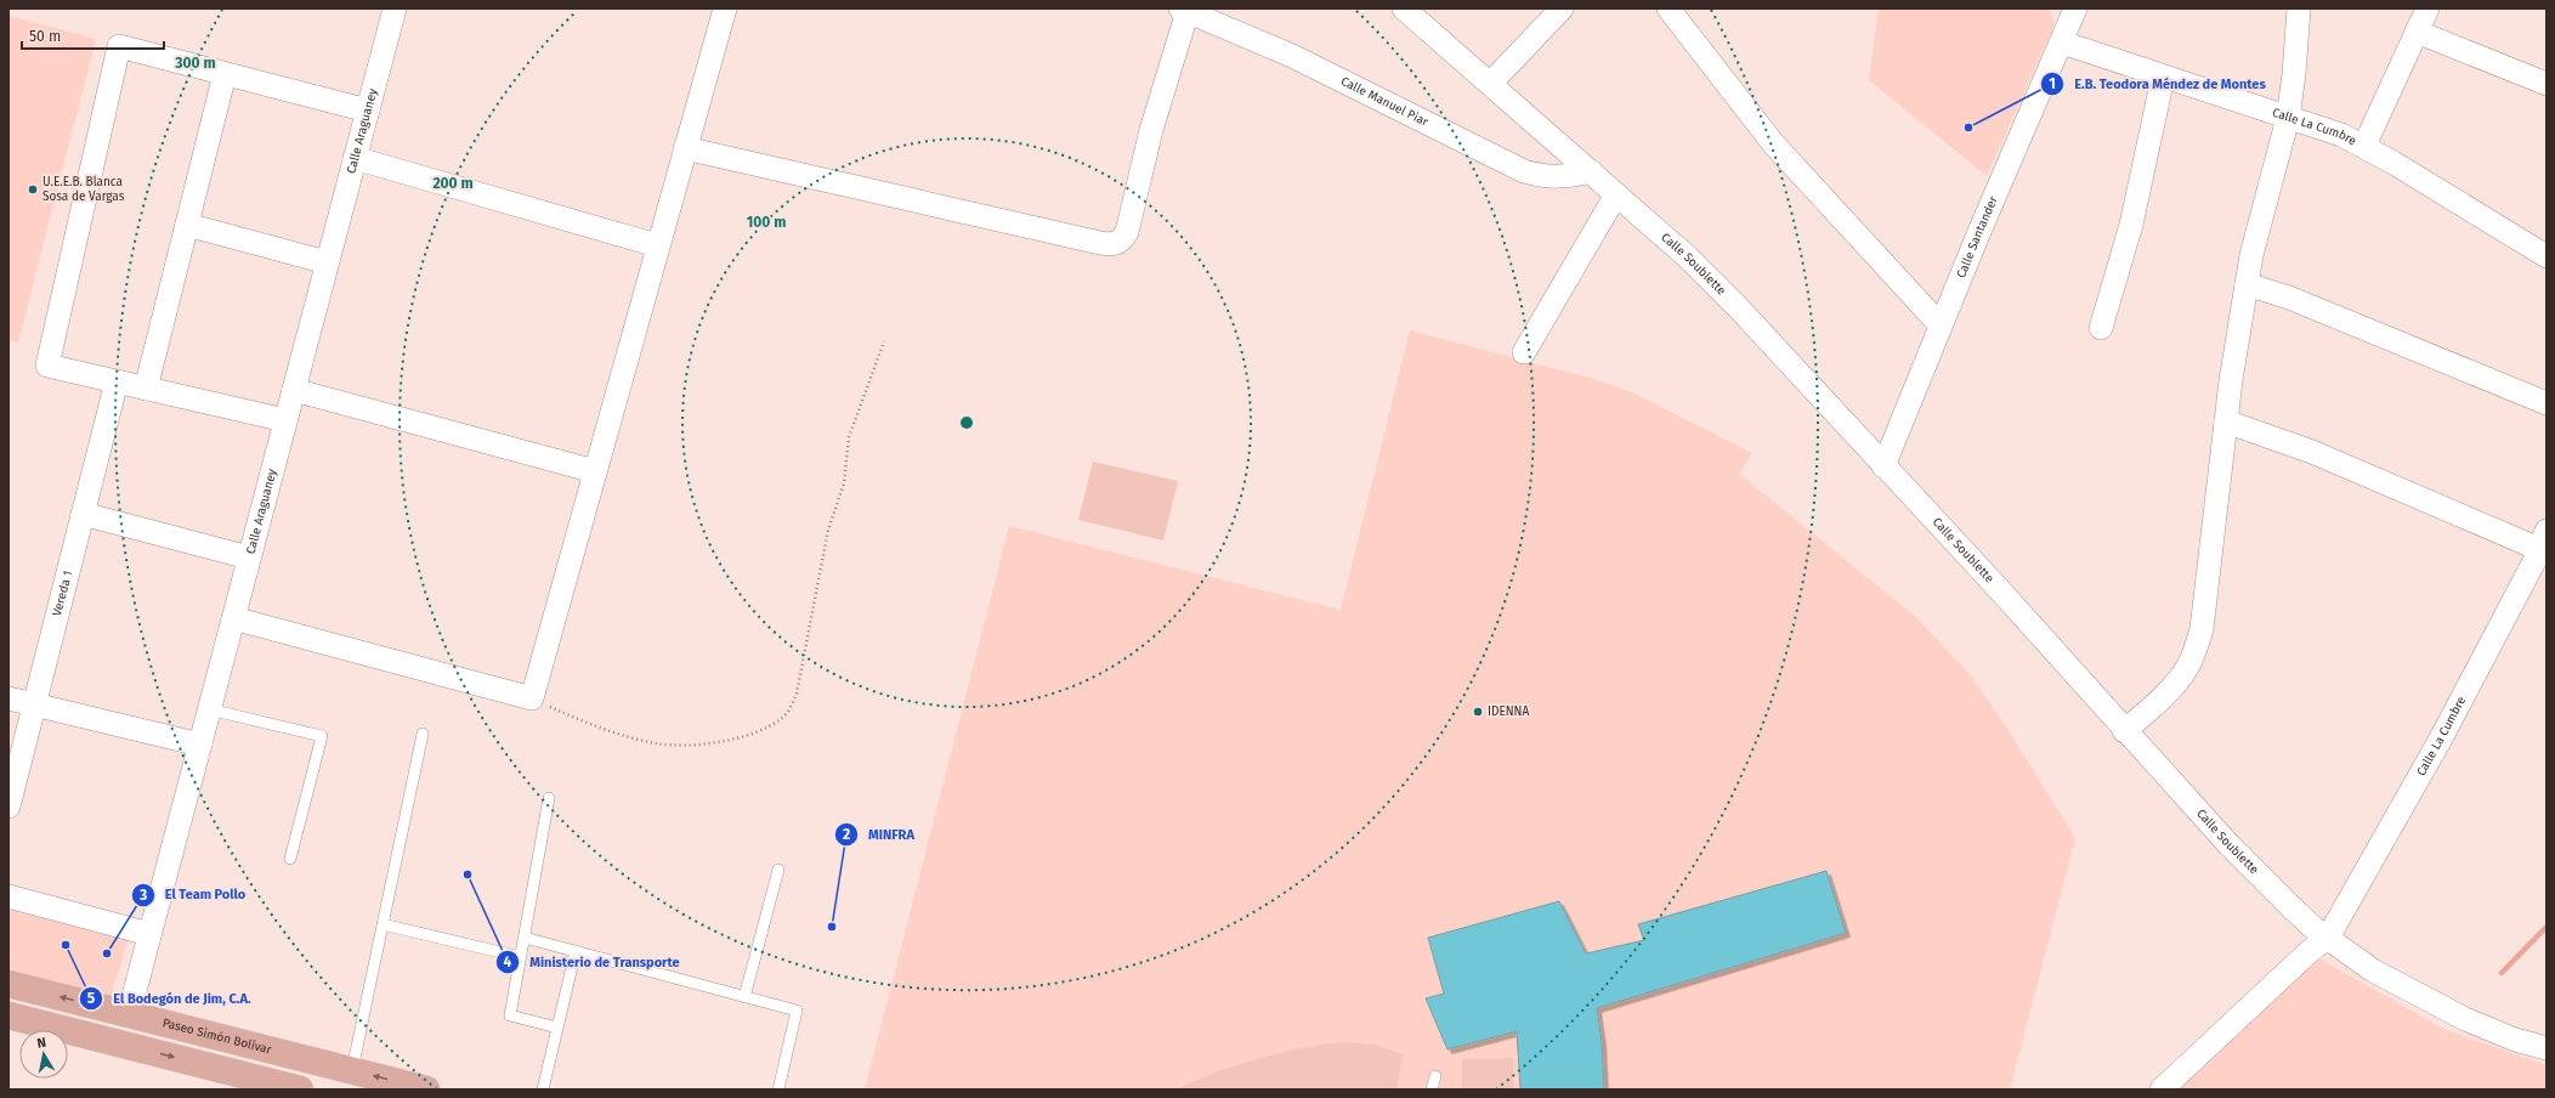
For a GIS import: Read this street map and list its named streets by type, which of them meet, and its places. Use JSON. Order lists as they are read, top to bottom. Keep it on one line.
{"streets":{"main road":["Paseo Simón Bolívar"],"street":["Calle Manuel Piar","Calle La Cumbre","Calle Araguaney","Calle Santander","Calle Soublette","Vereda 1"]},"crossings":[["Calle Manuel Piar","Calle Soublette"],["Calle La Cumbre","Calle Santander"],["Calle La Cumbre","Calle Soublette"],["Calle Araguaney","Paseo Simón Bolívar"],["Calle Santander","Calle Soublette"]],"places":["E.B. Teodora Méndez de Montes","U.E.E.B. Blanca Sosa de Vargas","IDENNA","Ministerio de Transporte","MINFRA","El Bodegón de Jim, C.A.","El Team Pollo"],"scale_bar":"50 m","north":"top","rings":["300 m","200 m","100 m"]}
